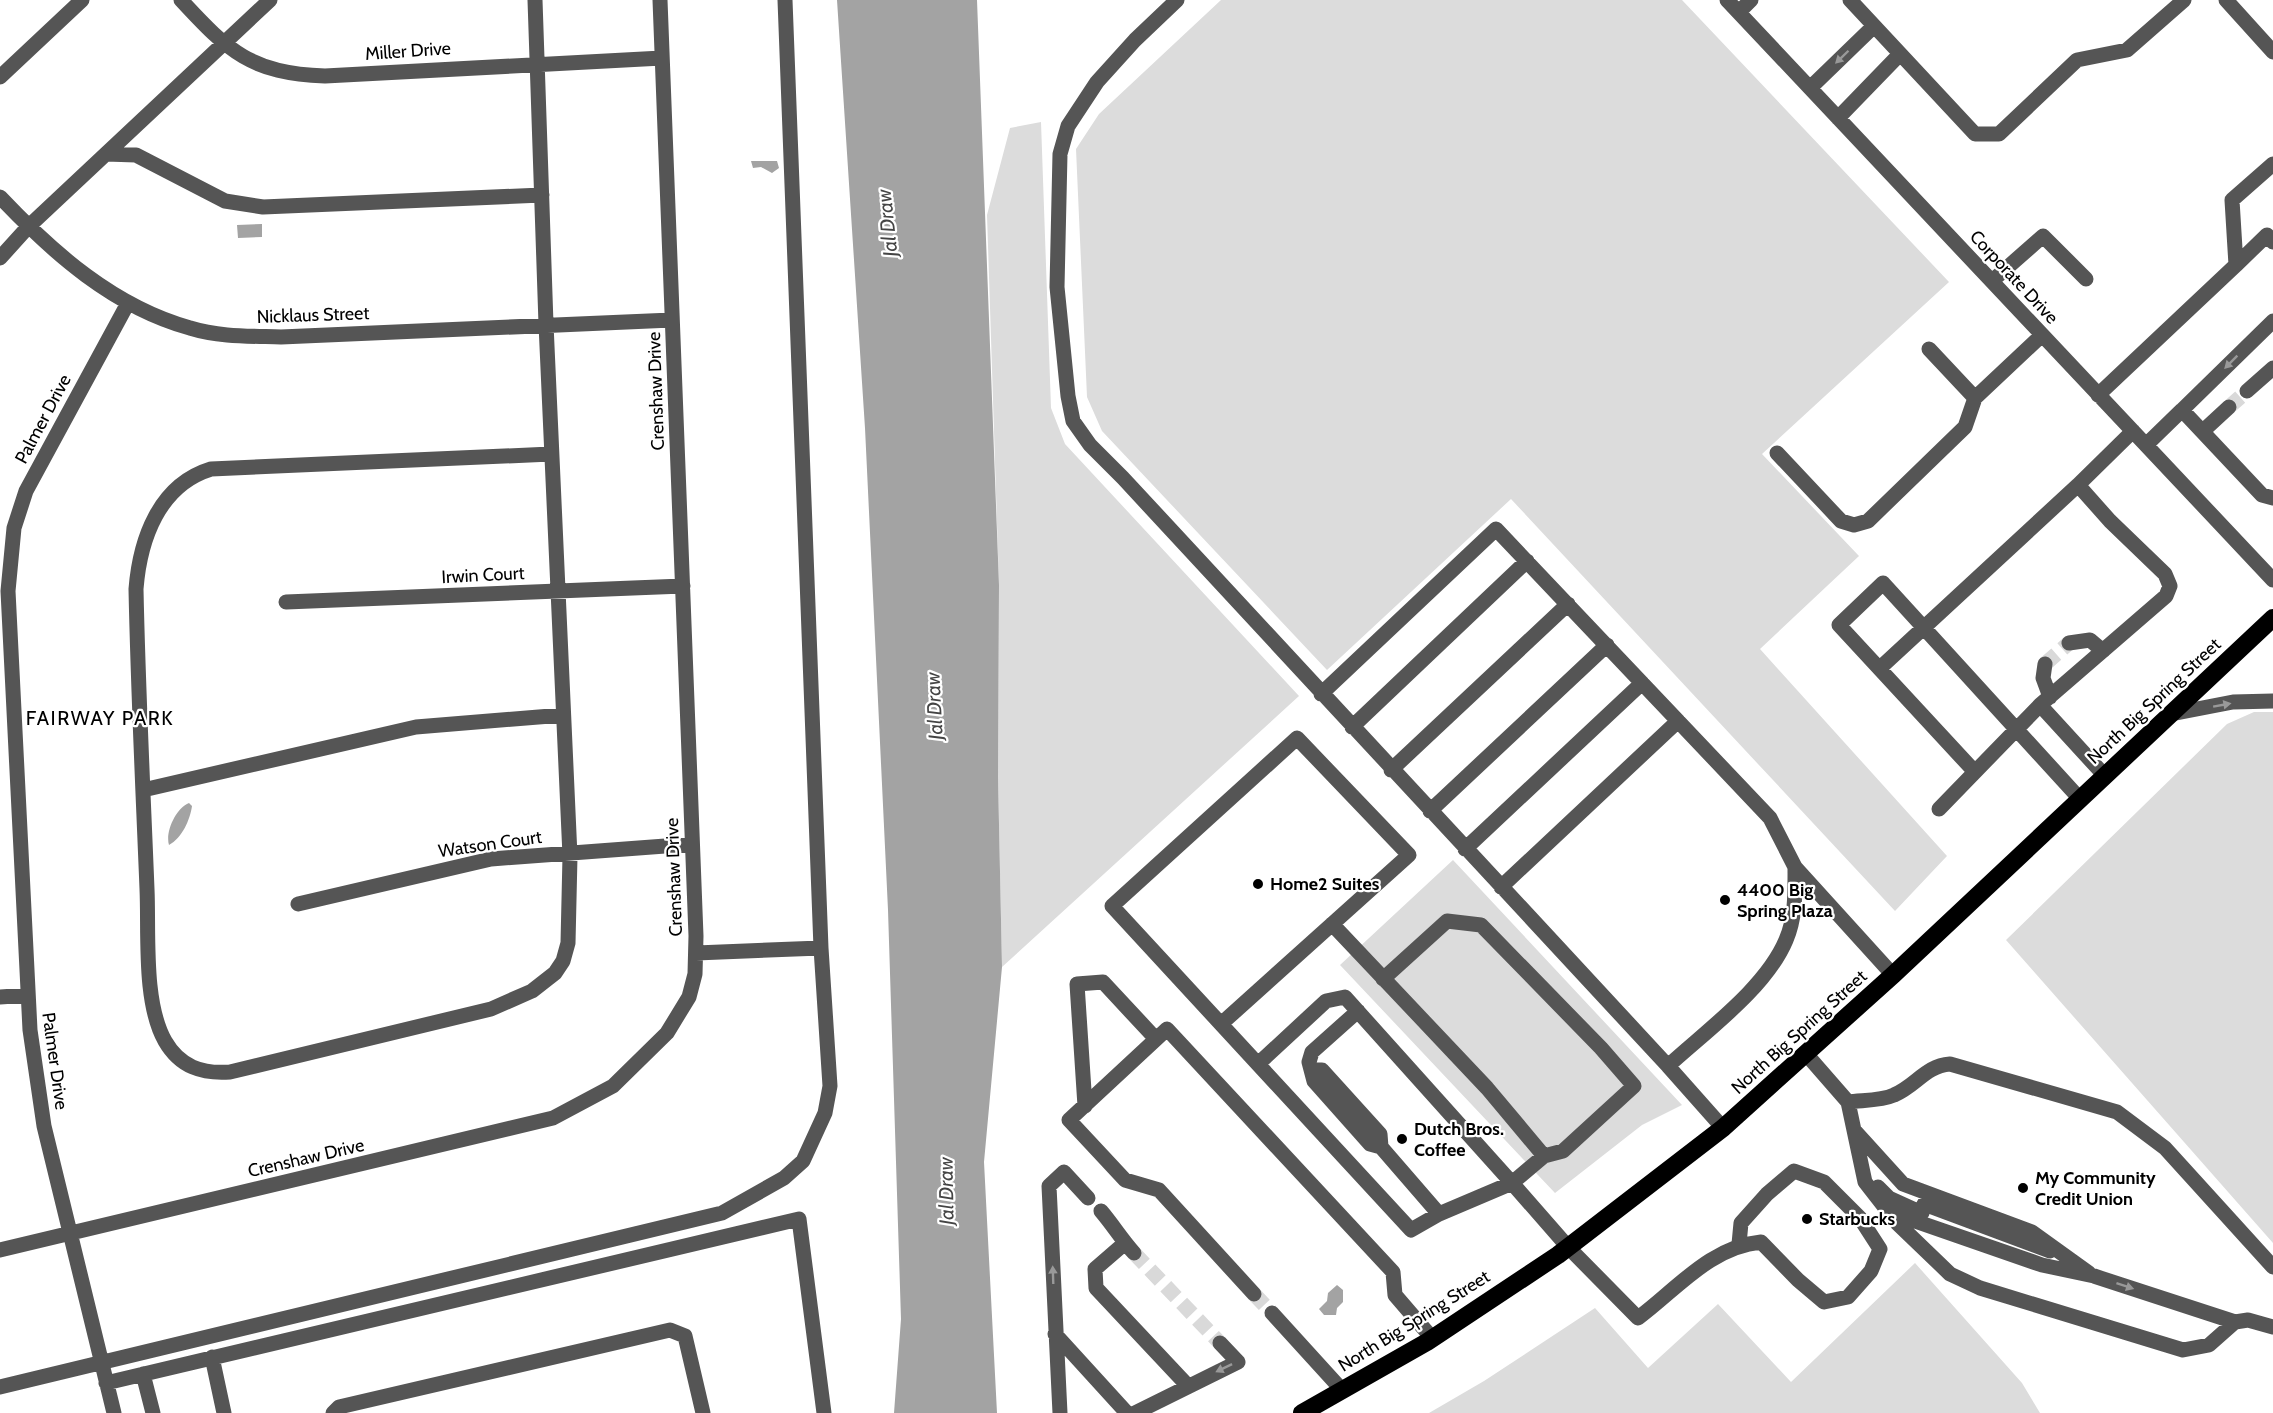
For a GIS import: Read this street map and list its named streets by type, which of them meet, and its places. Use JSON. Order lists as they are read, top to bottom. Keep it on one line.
{"streets":{"highway":["North Big Spring Street"],"street":["Miller Drive","Corporate Drive","Nicklaus Street","Crenshaw Drive","Palmer Drive","Irwin Court","Watson Court"]},"crossings":[["Miller Drive","Crenshaw Drive"],["Nicklaus Street","Crenshaw Drive"],["Nicklaus Street","Palmer Drive"],["Crenshaw Drive","Palmer Drive"],["Crenshaw Drive","Irwin Court"],["Crenshaw Drive","Watson Court"]],"districts":["FAIRWAY PARK"],"water":["Jal Draw"],"places":["Home2 Suites","4400 Big Spring Plaza","Dutch Bros. Coffee","My Community Credit Union","Starbucks"]}
